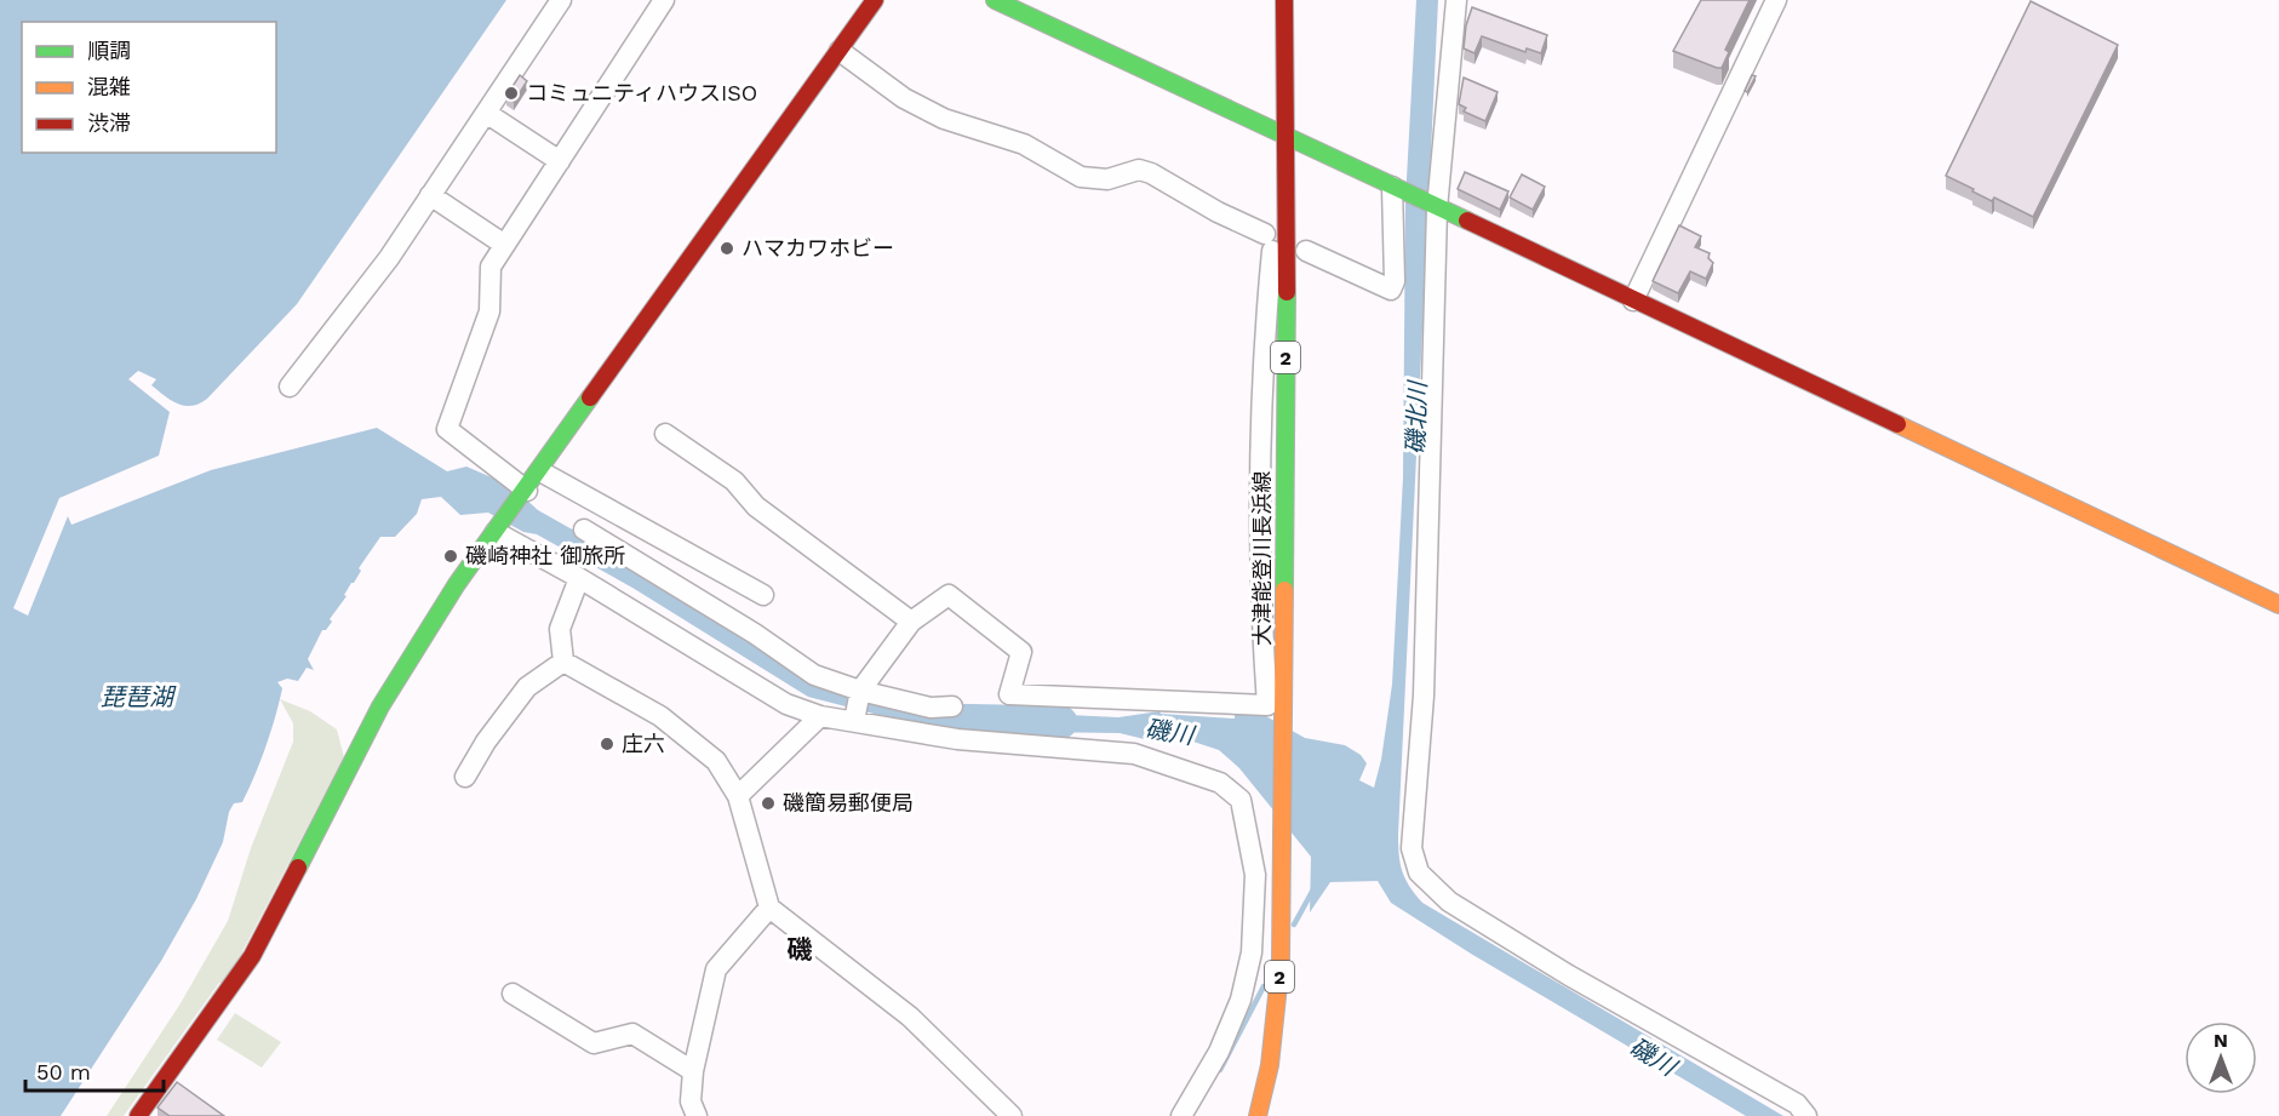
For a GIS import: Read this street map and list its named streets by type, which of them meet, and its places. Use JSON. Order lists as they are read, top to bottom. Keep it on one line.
{"streets":{"street":["2","大津能登川長浜線"]},"districts":["磯"],"water":["磯北川","琵琶湖","磯川"],"places":["コミュニティハウスISO","ハマカワホビー","磯崎神社 御旅所","庄六","磯簡易郵便局"],"legend":["順調","混雑","渋滞"],"scale_bar":"50 m","north":"top"}
